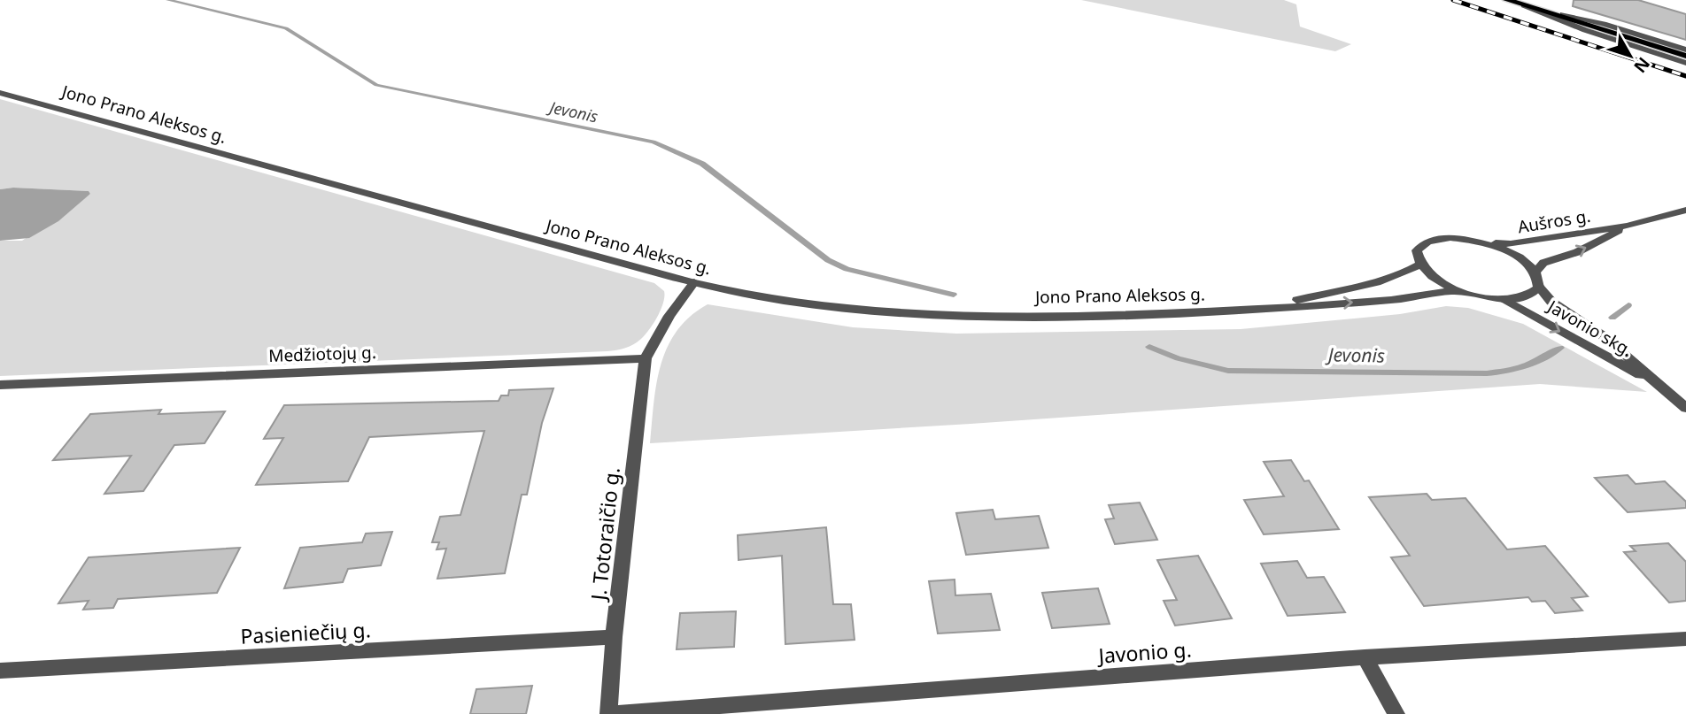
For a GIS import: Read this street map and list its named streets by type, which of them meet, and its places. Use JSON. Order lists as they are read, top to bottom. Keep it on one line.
{"streets":{"street":["Jono Prano Aleksos g.","Aušros g.","Javonio skg.","Medžiotojų g.","J. Totoraičio g.","Pasieniečių g.","Javonio g."]},"crossings":[["Medžiotojų g.","J. Totoraičio g."],["J. Totoraičio g.","Pasieniečių g."],["J. Totoraičio g.","Javonio g."]],"water":["Jevonis"],"north":"bottom right"}
